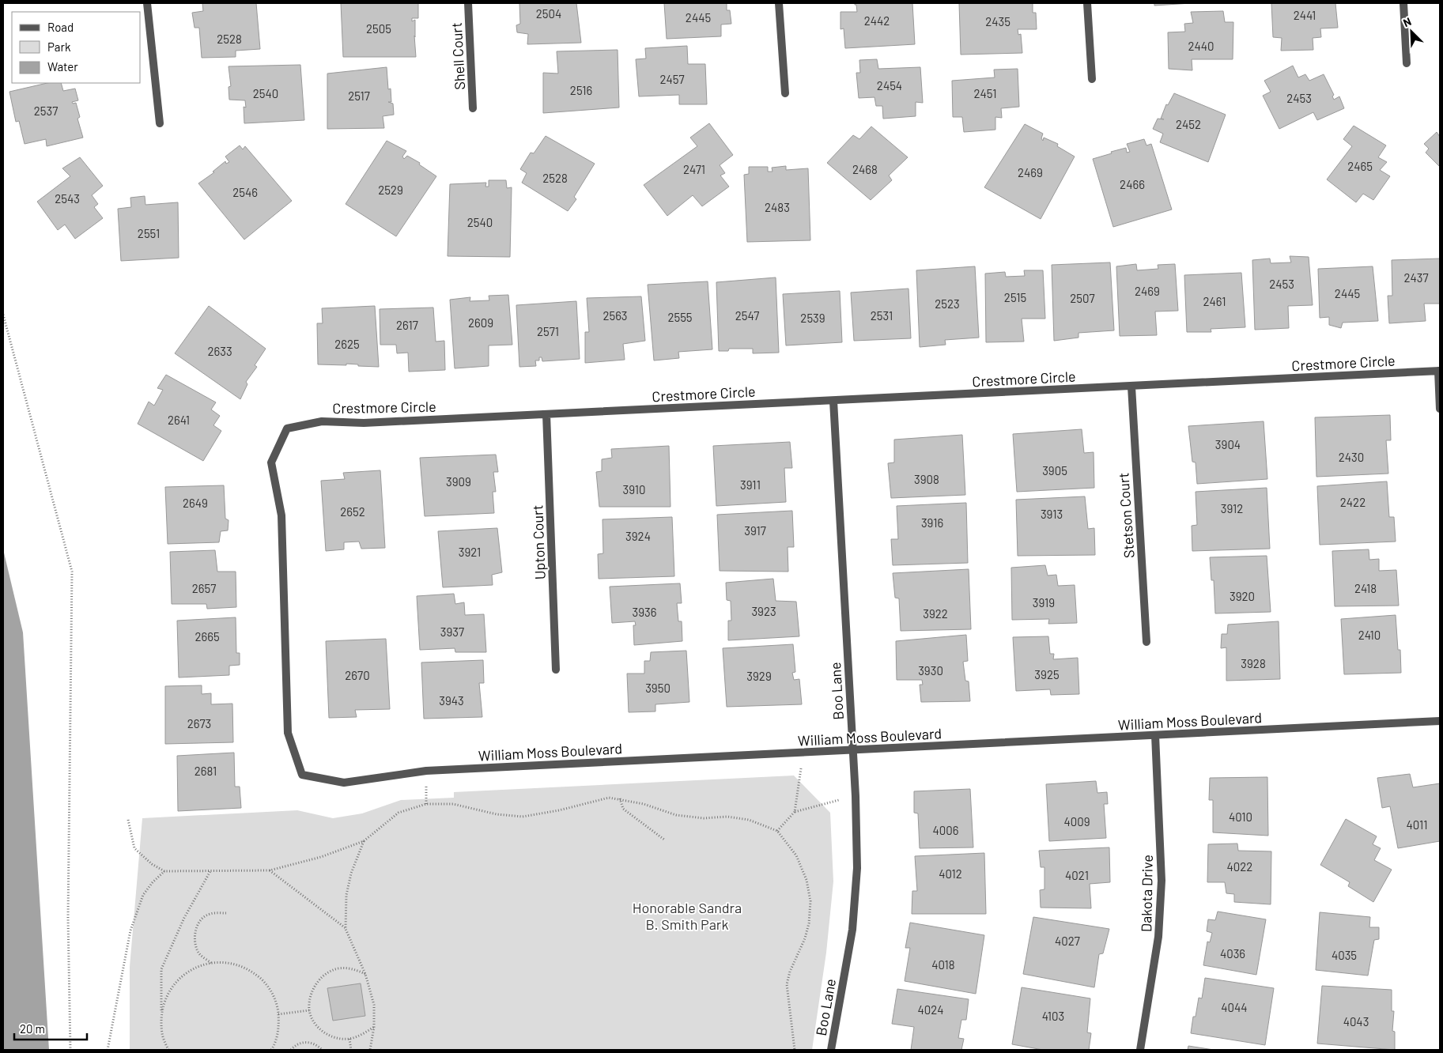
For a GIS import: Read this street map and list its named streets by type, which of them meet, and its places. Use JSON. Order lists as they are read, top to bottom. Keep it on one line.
{"streets":{"street":["Shell Court","Crestmore Circle","Stetson Court","Upton Court","Boo Lane","William Moss Boulevard","Dakota Drive"]},"crossings":[["Crestmore Circle","Stetson Court"],["Crestmore Circle","Upton Court"],["Crestmore Circle","Boo Lane"],["Crestmore Circle","William Moss Boulevard"],["Boo Lane","William Moss Boulevard"],["William Moss Boulevard","Dakota Drive"]],"parks":["Honorable Sandra B. Smith Park"],"house_numbers":["2504","2441","2445","2442","2435","2505","2528","2440","2457","2454","2516","2540","2451","2517","2453","2537","2452","2465","2471","2468","2469","2528","2466","2529","2546","2543","2483","2540","2551","2437","2453","2469","2445","2515","2507","2461","2523","2563","2547","2531","2555","2539","2609","2617","2571","2625","2633","2641","3904","2430","3905","3908","3909","3911","3910","2422","2649","3912","2652","3913","3916","3917","3924","3921","2657","2418","3920","3919","3923","3936","3922","3937","2410","2665","3928","3930","3925","2670","3929","3950","3943","2673","2681","4010","4009","4011","4006","4022","4012","4021","4027","4036","4035","4018","4044","4024","4103","4043"],"legend":["Road","Park","Water"],"scale_bar":"20 m","north":"top left"}
